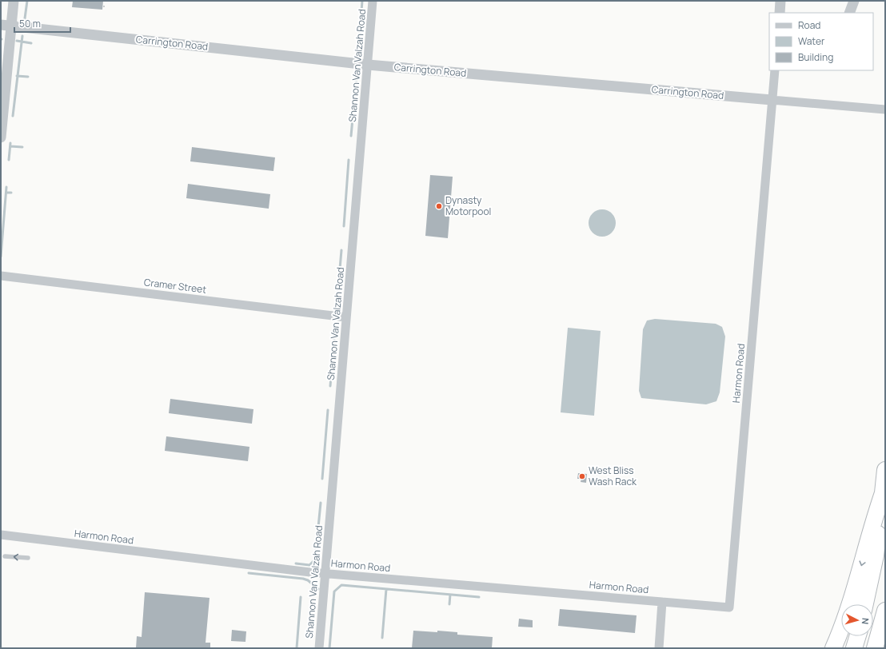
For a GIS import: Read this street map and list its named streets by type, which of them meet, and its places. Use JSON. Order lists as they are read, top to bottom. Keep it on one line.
{"streets":{"street":["Carrington Road","Shannon Van Valzah Road","Cramer Street","Harmon Road"]},"crossings":[["Carrington Road","Shannon Van Valzah Road"],["Carrington Road","Harmon Road"],["Shannon Van Valzah Road","Cramer Street"],["Shannon Van Valzah Road","Harmon Road"]],"places":["Dynasty Motorpool","West Bliss Wash Rack"],"legend":["Road","Water","Building"],"scale_bar":"50 m","north":"right"}
